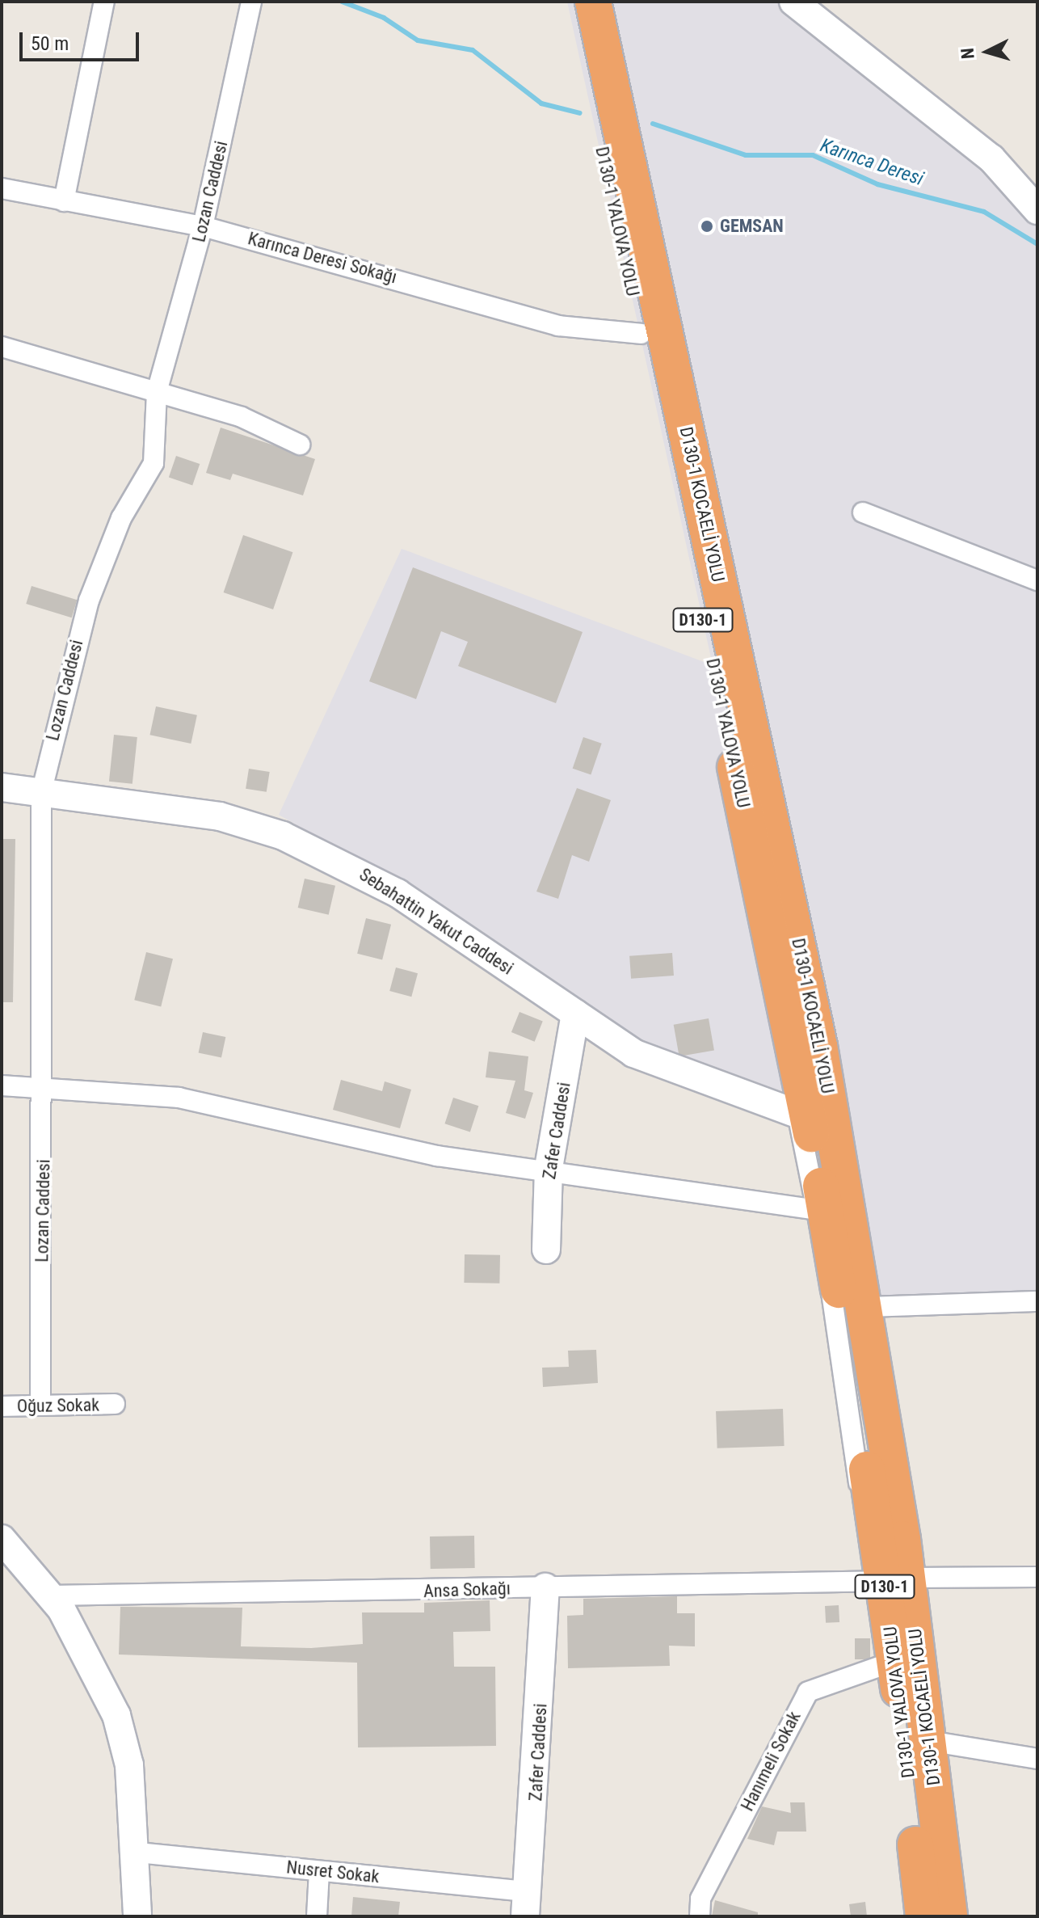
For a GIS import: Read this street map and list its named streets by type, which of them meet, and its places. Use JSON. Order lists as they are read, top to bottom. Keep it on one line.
{"streets":{"highway":["D130-1 YALOVA YOLU","D130-1 KOCAELİ YOLU","D130-1"],"street":["Lozan Caddesi","Karınca Deresi Sokağı","Sebahattin Yakut Caddesi","Zafer Caddesi","Oğuz Sokak","Ansa Sokağı","Hanımeli Sokak","Nusret Sokak"]},"crossings":[["Lozan Caddesi","Karınca Deresi Sokağı"],["Lozan Caddesi","Sebahattin Yakut Caddesi"],["Lozan Caddesi","Oğuz Sokak"],["D130-1 YALOVA YOLU","Karınca Deresi Sokağı"],["D130-1 YALOVA YOLU","D130-1 KOCAELİ YOLU"],["D130-1 YALOVA YOLU","D130-1"],["D130-1 YALOVA YOLU","Sebahattin Yakut Caddesi"],["D130-1 YALOVA YOLU","Ansa Sokağı"],["D130-1 YALOVA YOLU","Hanımeli Sokak"],["D130-1 KOCAELİ YOLU","D130-1"],["D130-1 KOCAELİ YOLU","Ansa Sokağı"],["Sebahattin Yakut Caddesi","Zafer Caddesi"],["Zafer Caddesi","Ansa Sokağı"],["Zafer Caddesi","Nusret Sokak"]],"water":["Karınca Deresi"],"places":["GEMSAN"],"scale_bar":"50 m","north":"left"}
